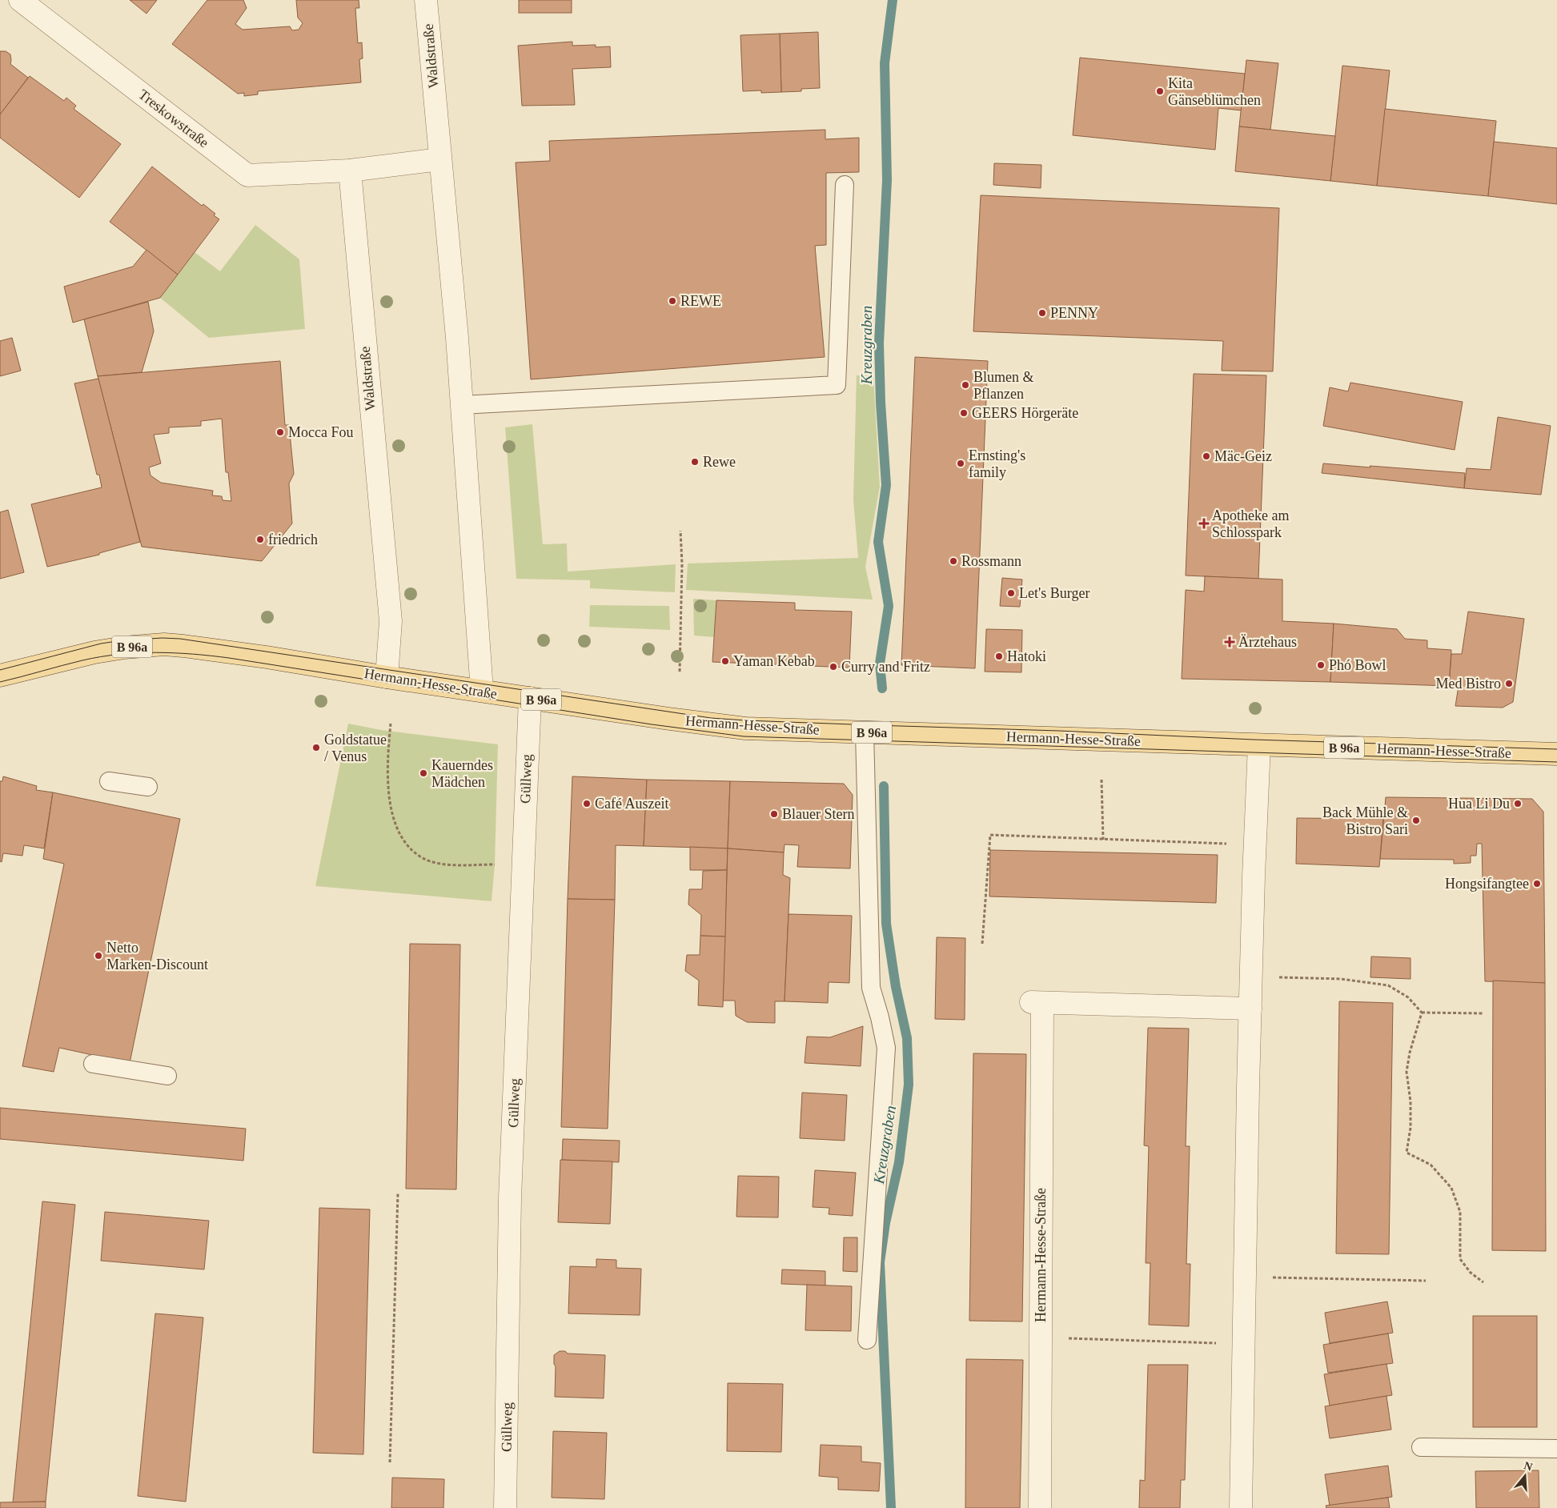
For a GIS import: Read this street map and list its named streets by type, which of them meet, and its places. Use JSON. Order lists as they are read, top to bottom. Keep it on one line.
{"streets":{"main road":["B 96a","Hermann-Hesse-Straße"],"street":["Waldstraße","Treskowstraße","Güllweg"]},"crossings":[["Waldstraße","Treskowstraße"],["Waldstraße","Hermann-Hesse-Straße"],["Hermann-Hesse-Straße","Güllweg"]],"water":["Kreuzgraben"],"places":{"other":["Kita Gänseblümchen","REWE","PENNY","Blumen & Pflanzen","GEERS Hörgeräte","Mocca Fou","Mäc-Geiz","Rewe","Ernsting's family","friedrich","Rossmann","Let's Burger","Hatoki","Yaman Kebab","Phó Bowl","Curry and Fritz","Med Bistro","Goldstatue / Venus","Kauerndes Mädchen","Café Auszeit","Hua Li Du","Blauer Stern","Back Mühle & Bistro Sari","Hongsifangtee","Netto Marken-Discount"],"health":["Apotheke am Schlosspark","Ärztehaus"]},"north":"top"}
